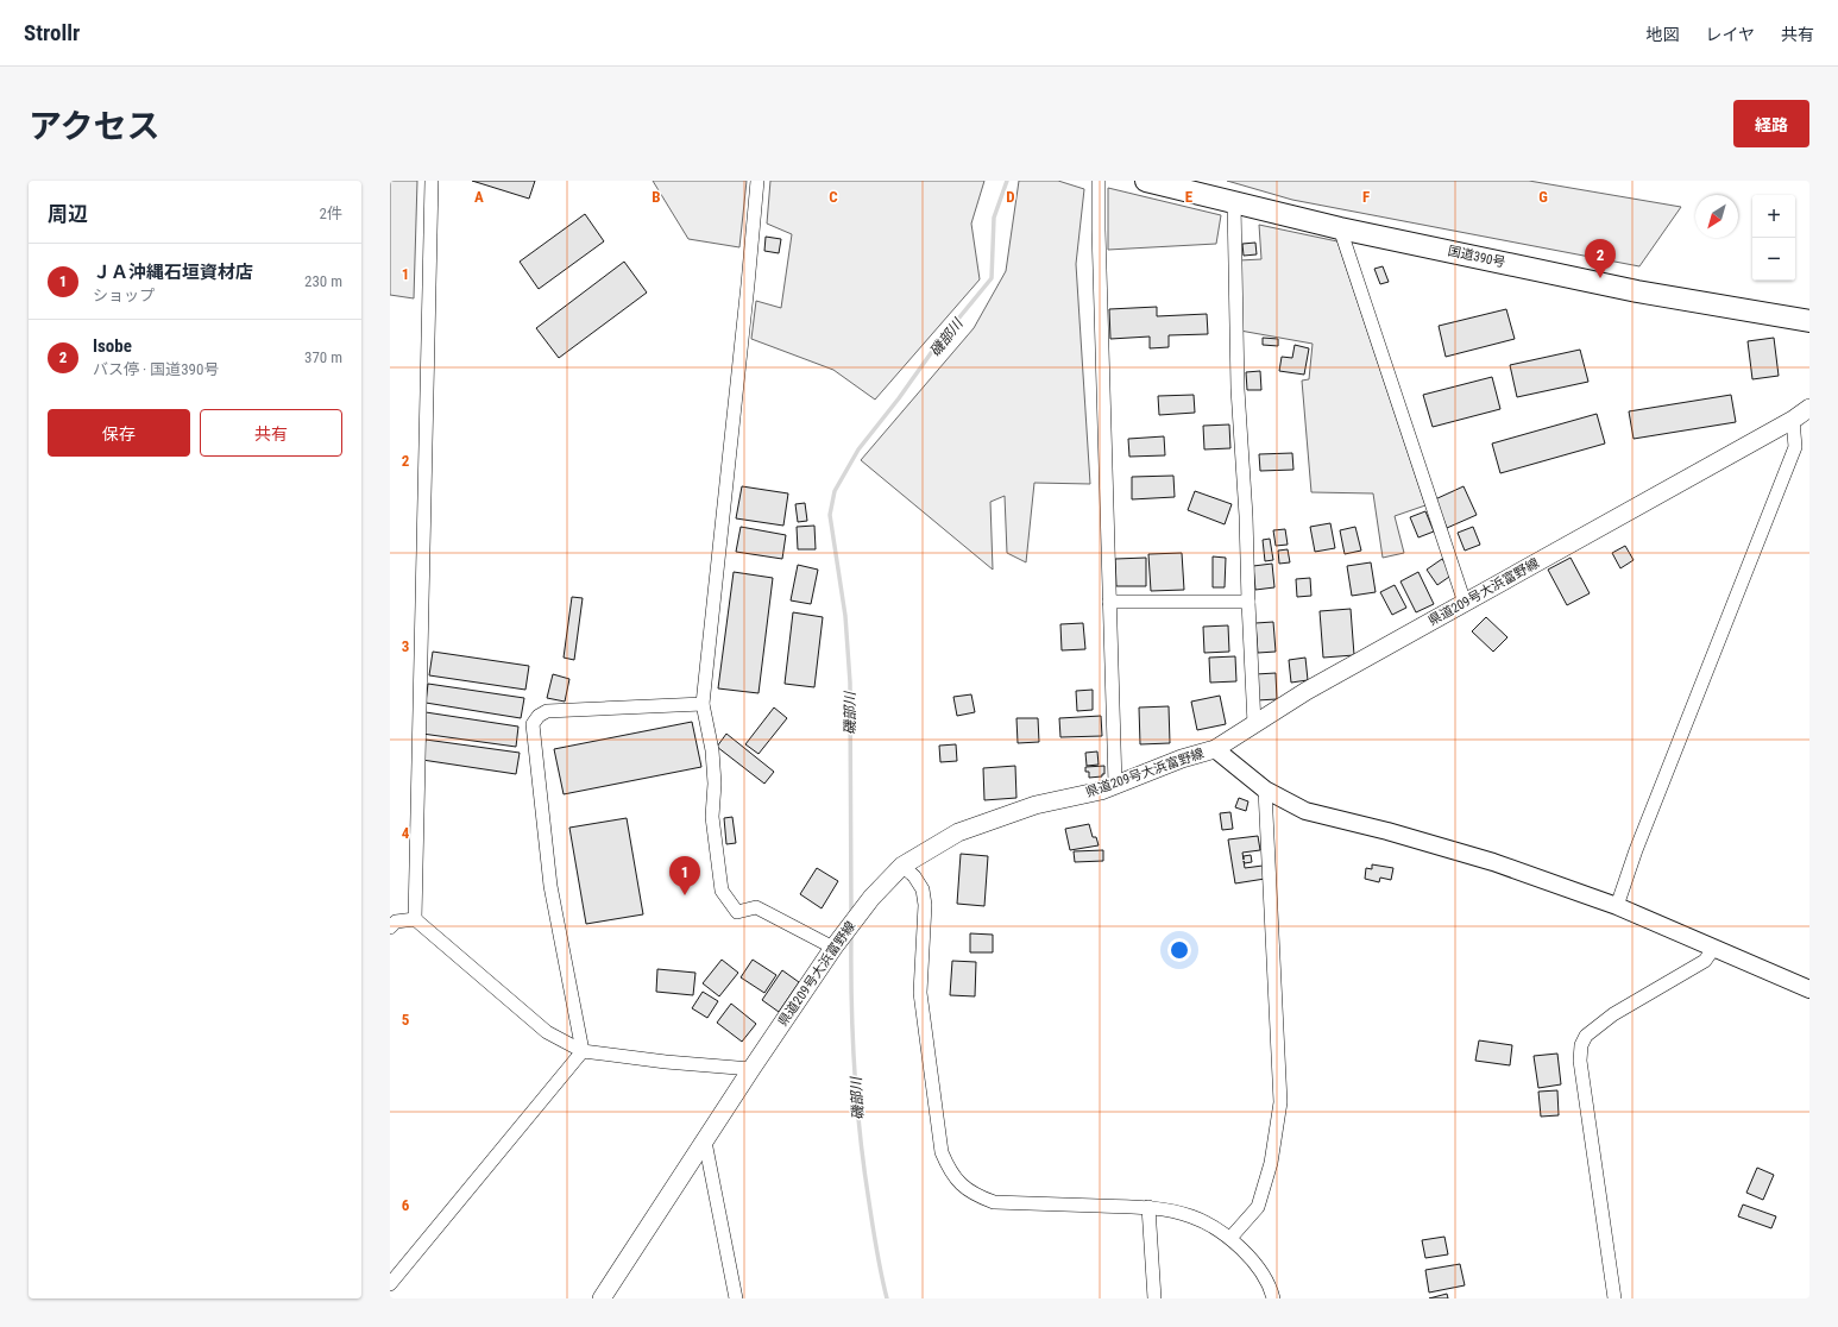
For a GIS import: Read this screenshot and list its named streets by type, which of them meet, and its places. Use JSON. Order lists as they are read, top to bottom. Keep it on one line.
{"streets":{"highway":["国道390号"],"main road":["県道209号大浜富野線"]},"water":["磯部川"],"north":"bottom left","page":{"header":"Strollr","nav":["地図","レイヤ","共有"],"title":"アクセス","buttons":["経路",["保存","共有"]],"heading":["周辺","2件"],"map_buttons":["+","−"],"pins":["2","1"],"list":[{"mark":"1","name":"ＪＡ沖縄石垣資材店","note":"ショップ","value":"230 m"},{"mark":"2","name":"Isobe","note":"バス停 · 国道390号","value":"370 m"}]},"grid":{"columns":["A","B","C","D","E","F","G"],"rows":["1","2","3","4","5","6"]}}
